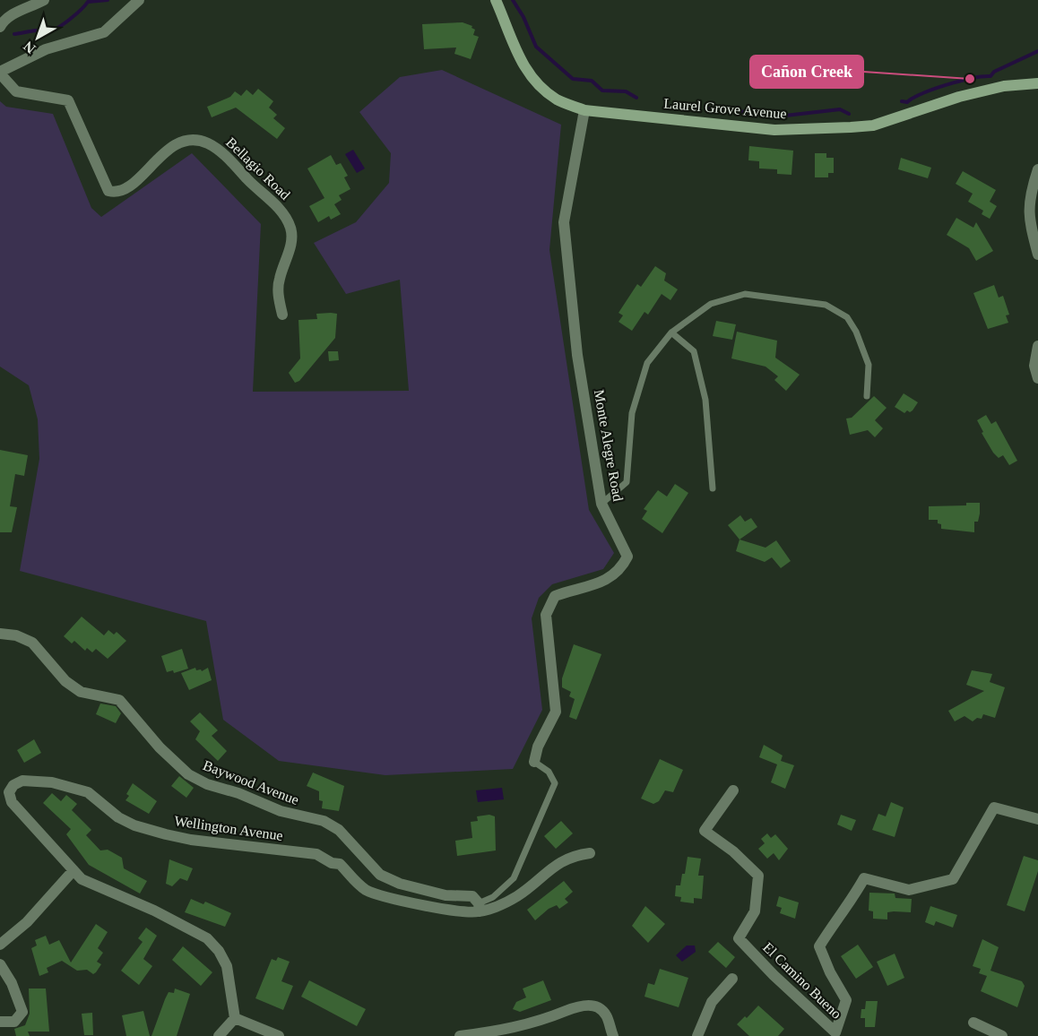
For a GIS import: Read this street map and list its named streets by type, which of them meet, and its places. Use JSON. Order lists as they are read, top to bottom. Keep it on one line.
{"streets":{"street":["Laurel Grove Avenue","Bellagio Road","Monte Alegre Road","Baywood Avenue","Wellington Avenue","El Camino Bueno"]},"crossings":[["Laurel Grove Avenue","Monte Alegre Road"],["Baywood Avenue","Wellington Avenue"]],"places":["Cañon Creek"],"north":"bottom left"}
